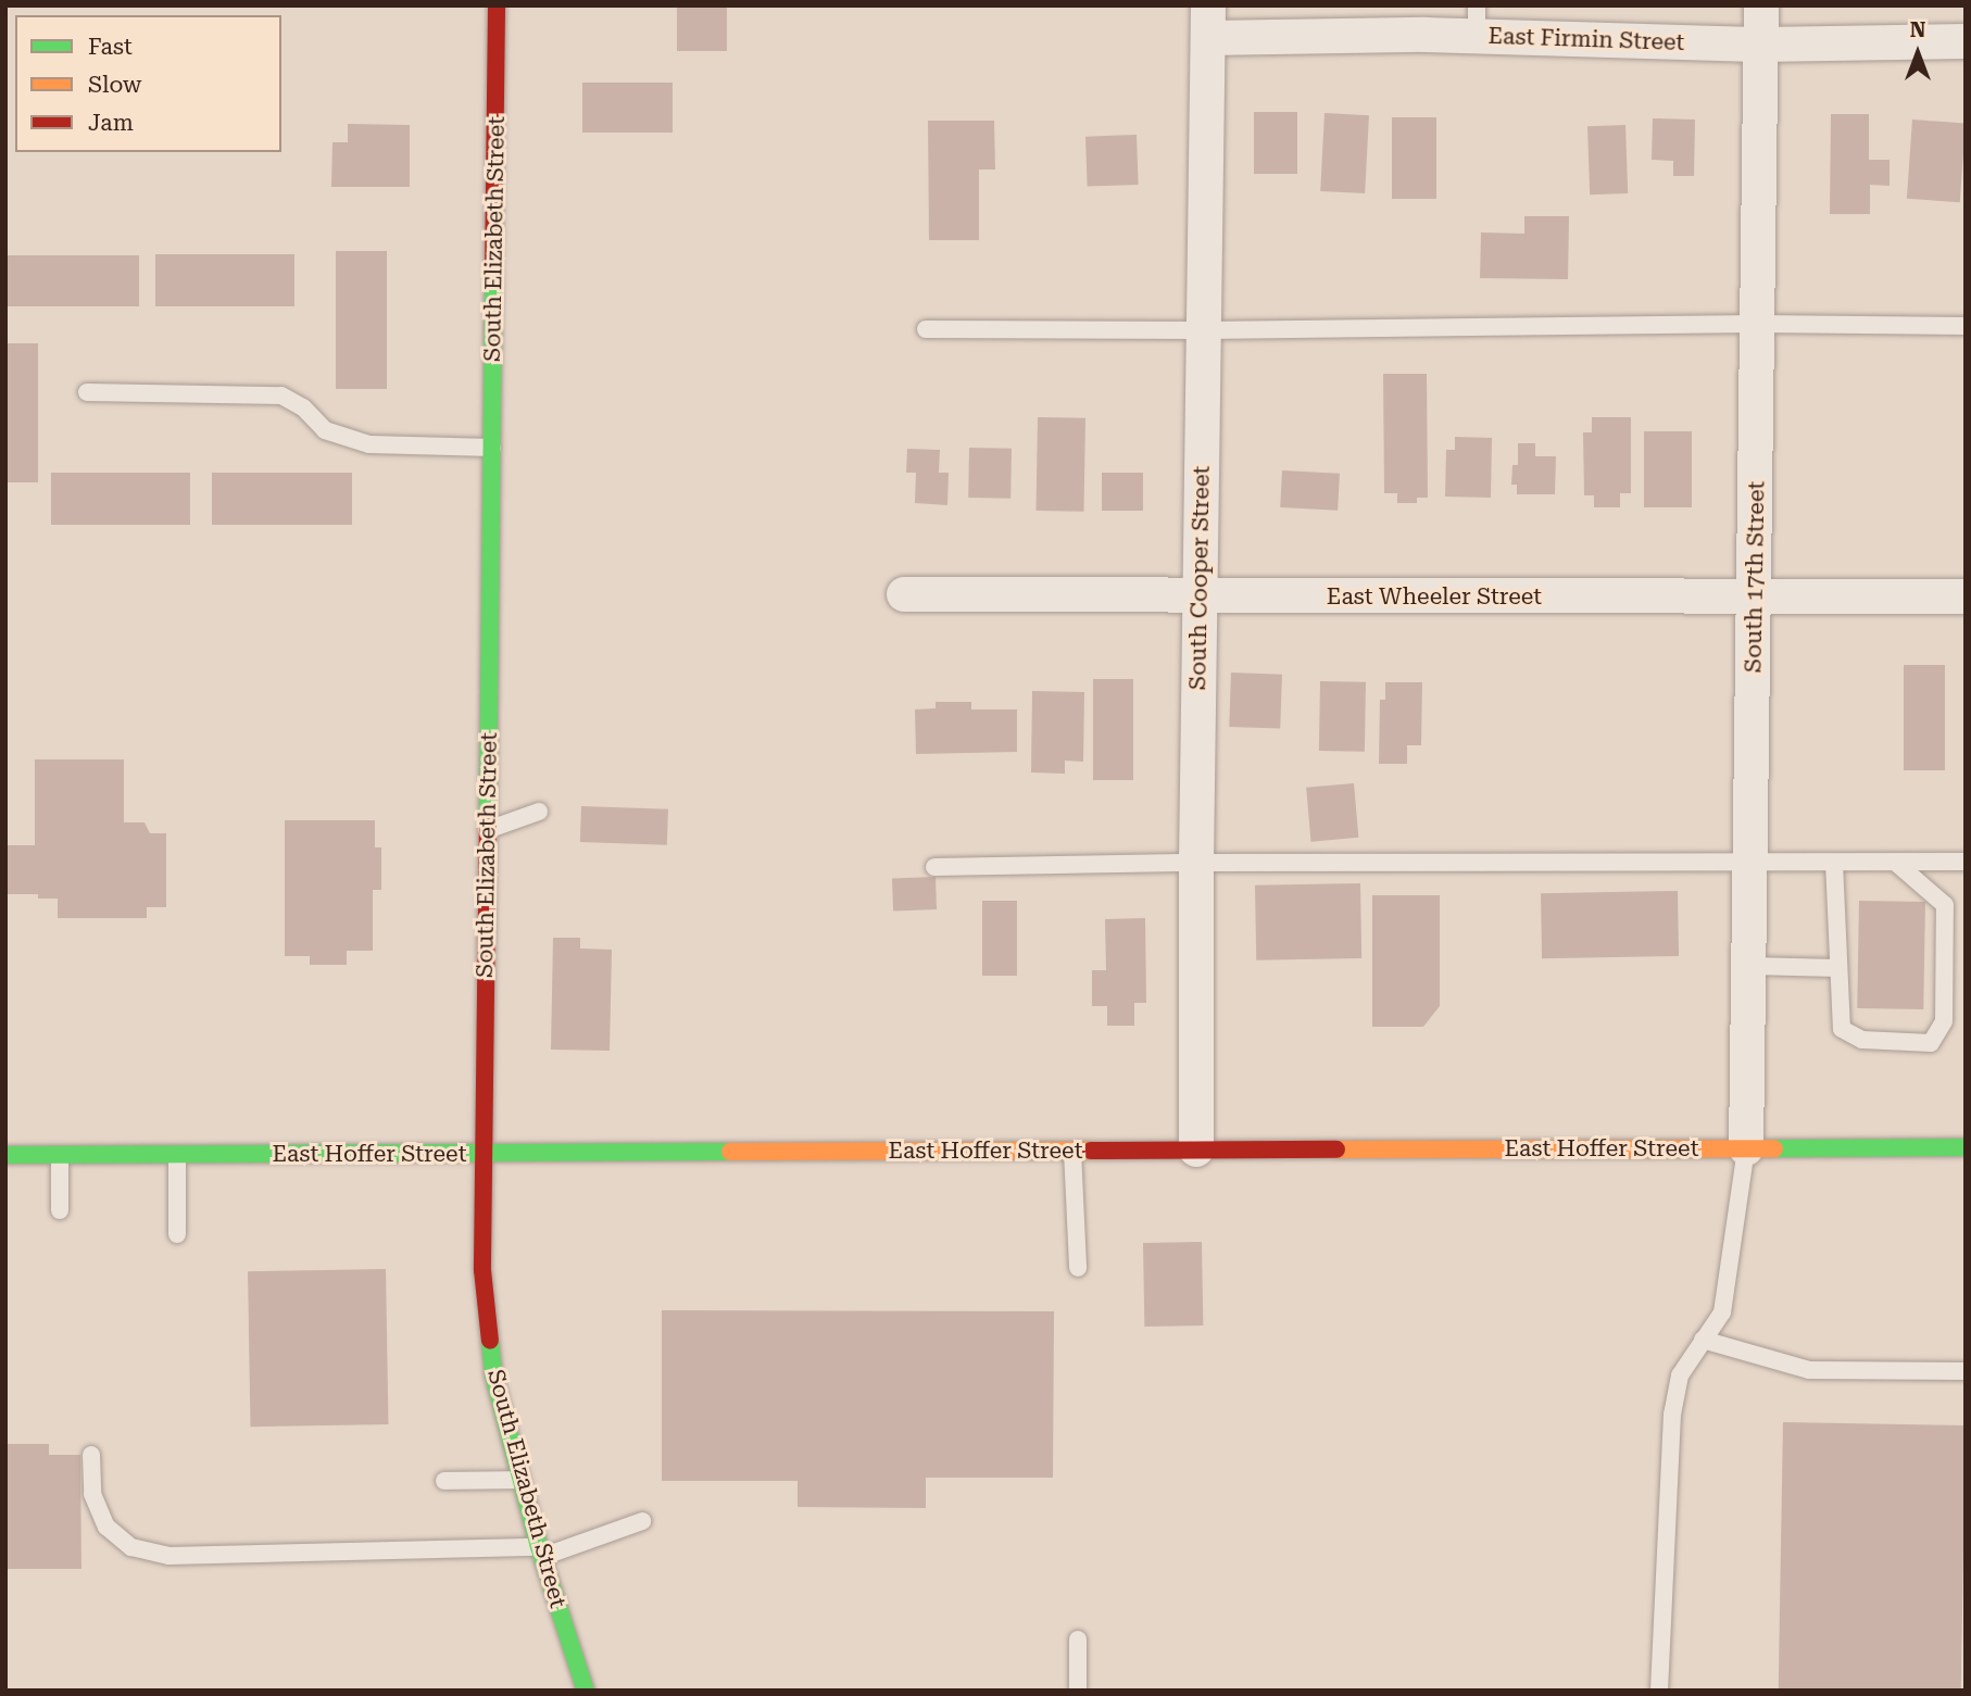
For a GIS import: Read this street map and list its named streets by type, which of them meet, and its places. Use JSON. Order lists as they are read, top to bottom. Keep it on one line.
{"streets":{"street":["East Firmin Street","South Elizabeth Street","South 17th Street","South Cooper Street","East Wheeler Street","East Hoffer Street"]},"crossings":[["East Firmin Street","South 17th Street"],["East Firmin Street","South Cooper Street"],["South Elizabeth Street","East Hoffer Street"],["South 17th Street","East Wheeler Street"],["South 17th Street","East Hoffer Street"],["South Cooper Street","East Wheeler Street"],["South Cooper Street","East Hoffer Street"]],"legend":["Fast","Slow","Jam"],"north":"top"}
